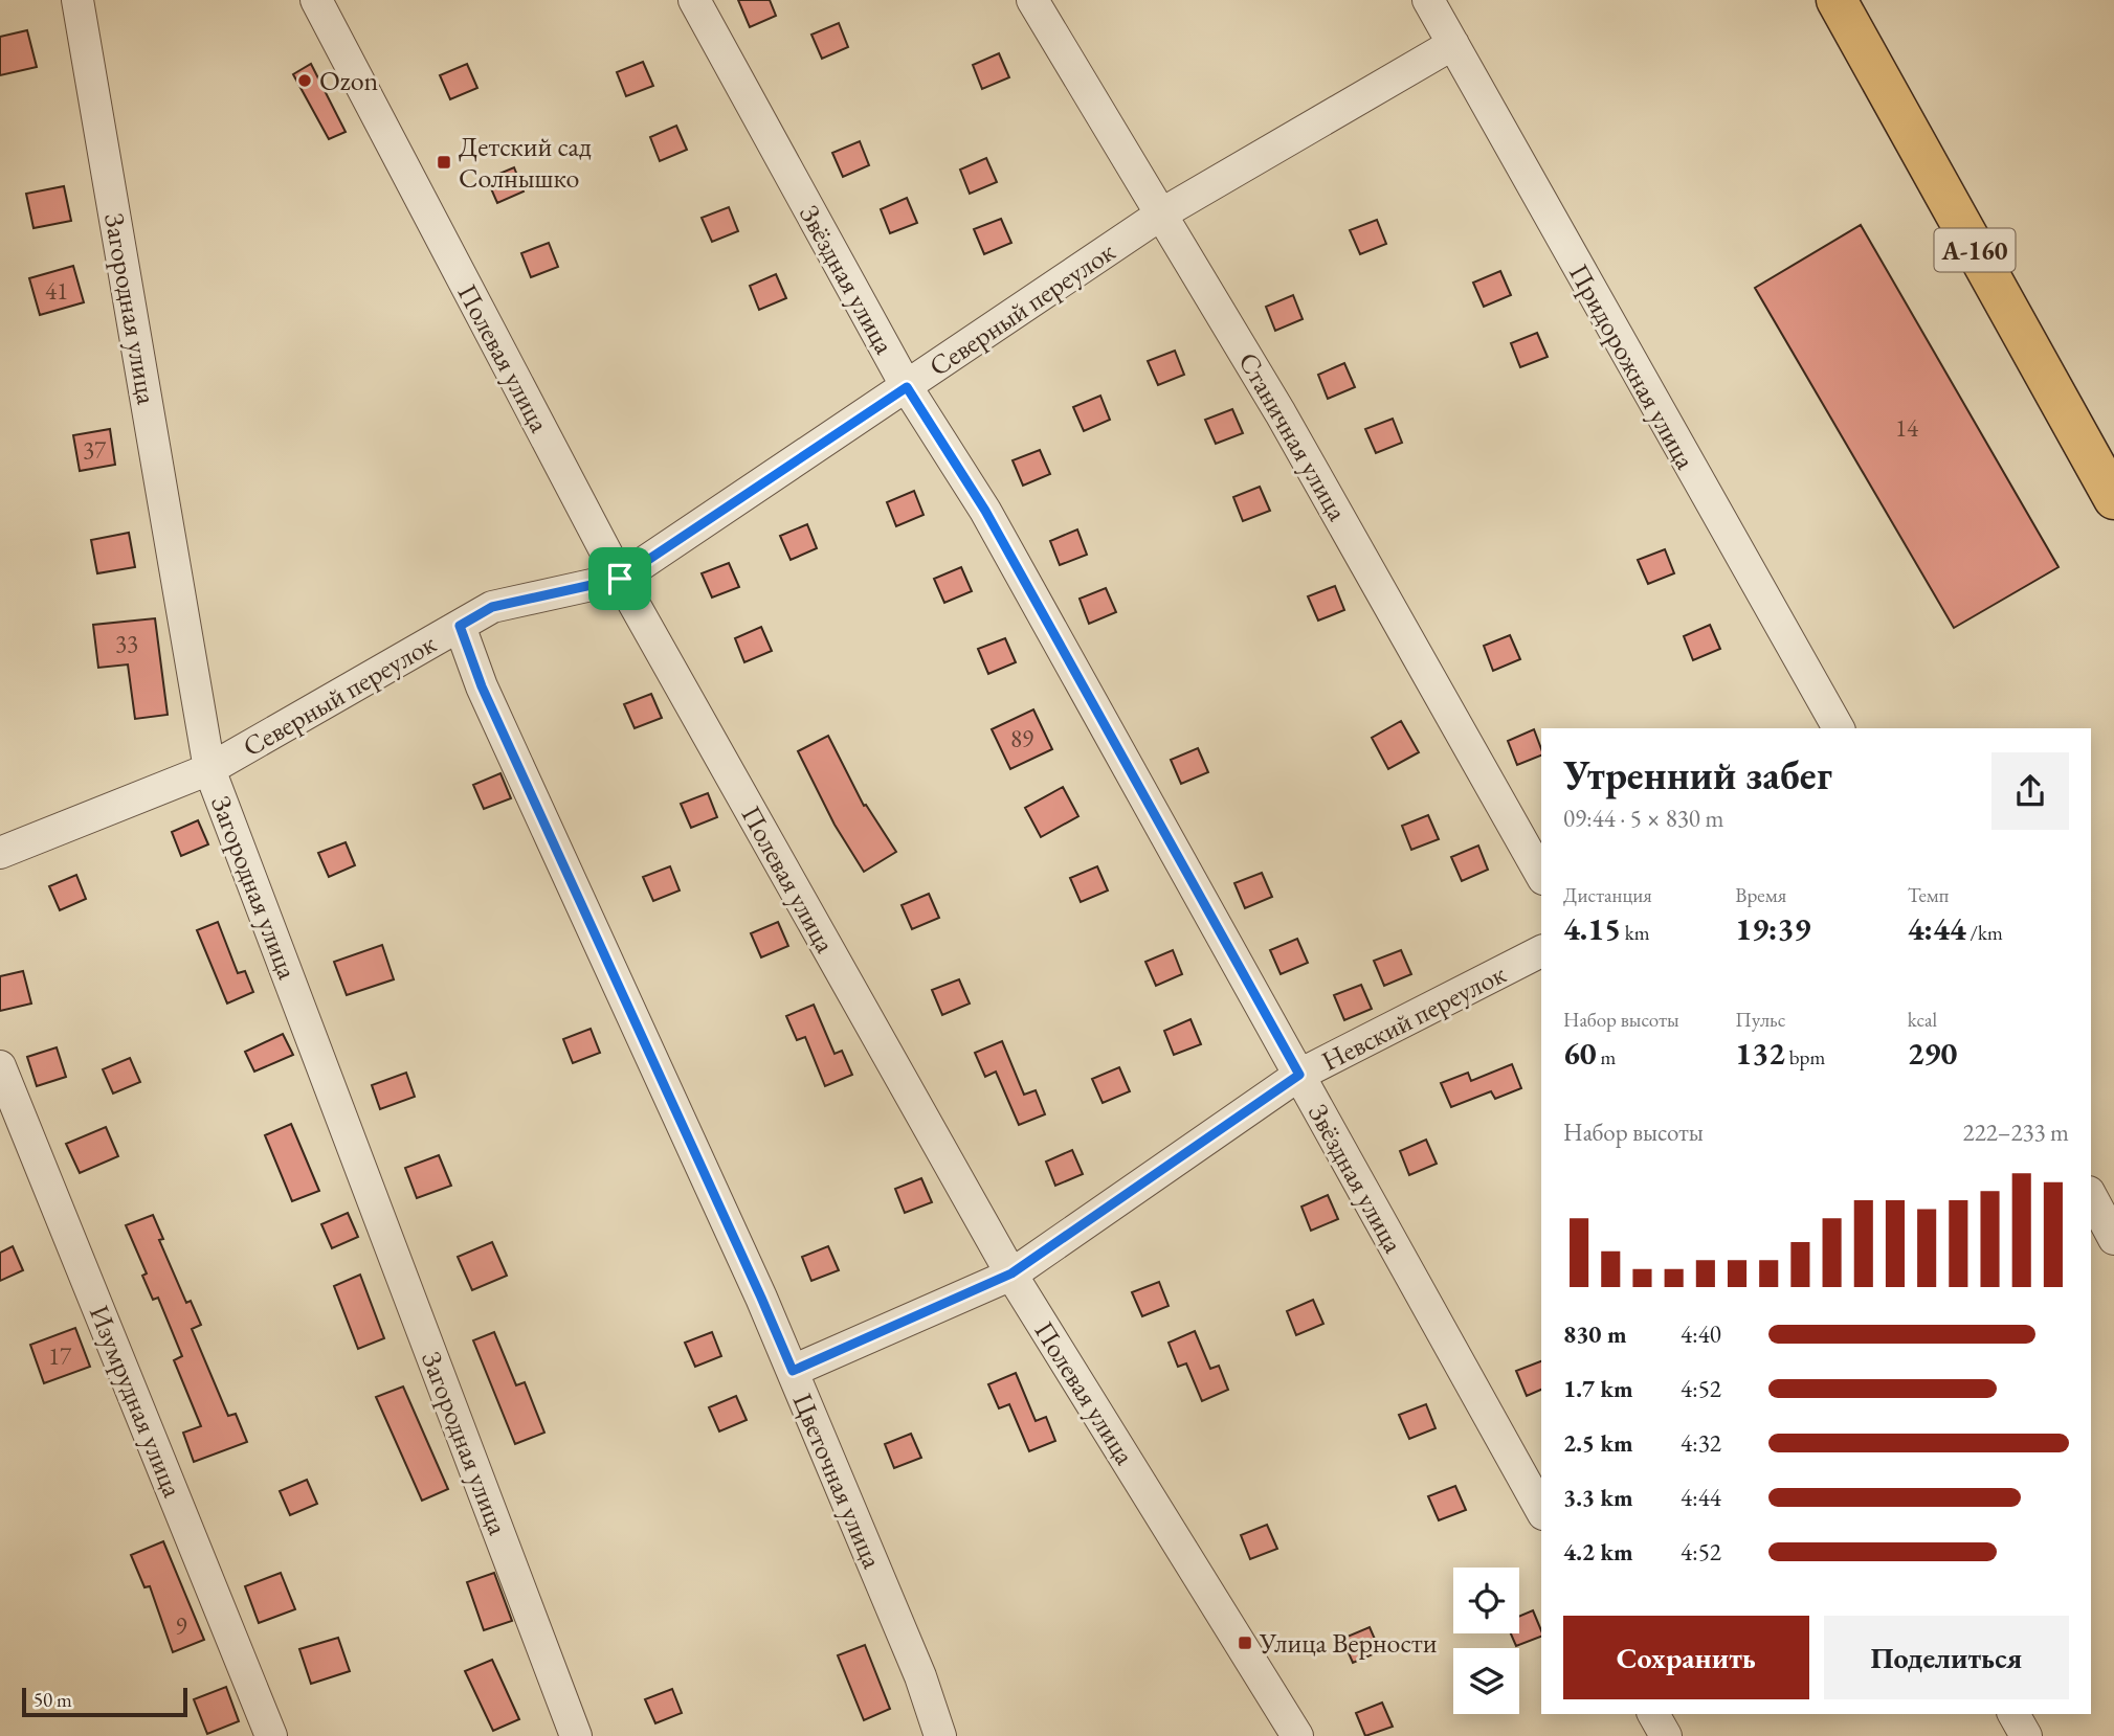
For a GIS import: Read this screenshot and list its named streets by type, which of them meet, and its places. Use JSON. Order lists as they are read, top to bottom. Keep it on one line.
{"streets":{"highway":["А-160"],"street":["Звёздная улица","Загородная улица","Северный переулок","Полевая улица","Придорожная улица","Станичная улица","Невский переулок","Изумрудная улица","Цветочная улица"]},"crossings":[["Звёздная улица","Северный переулок"],["Звёздная улица","Невский переулок"],["Загородная улица","Северный переулок"],["Северный переулок","Полевая улица"],["Северный переулок","Придорожная улица"],["Северный переулок","Станичная улица"],["Северный переулок","Цветочная улица"],["Полевая улица","Невский переулок"],["Невский переулок","Цветочная улица"]],"places":{"other":["Ozon"],"transit":["Детский сад Солнышко","Улица Верности"]},"house_numbers":["41","14","37","33","89","17","9"],"scale_bar":"50 m","page":{"heading":["Утренний забег","09:44 · 5 × 830 m"],"stats":[["Дистанция","4.15 km"],["Время","19:39"],["Темп","4:44 /km"],["Набор высоты","60 m"],["Пульс","132 bpm"],["kcal","290"]],"chart":["Набор высоты","222–233 m"],"list":[{"name":"830 m","note":"4:40"},{"name":"1.7 km","note":"4:52"},{"name":"2.5 km","note":"4:32"},{"name":"3.3 km","note":"4:44"},{"name":"4.2 km","note":"4:52"}],"buttons":["Сохранить","Поделиться"],"scale":"50 m"}}
